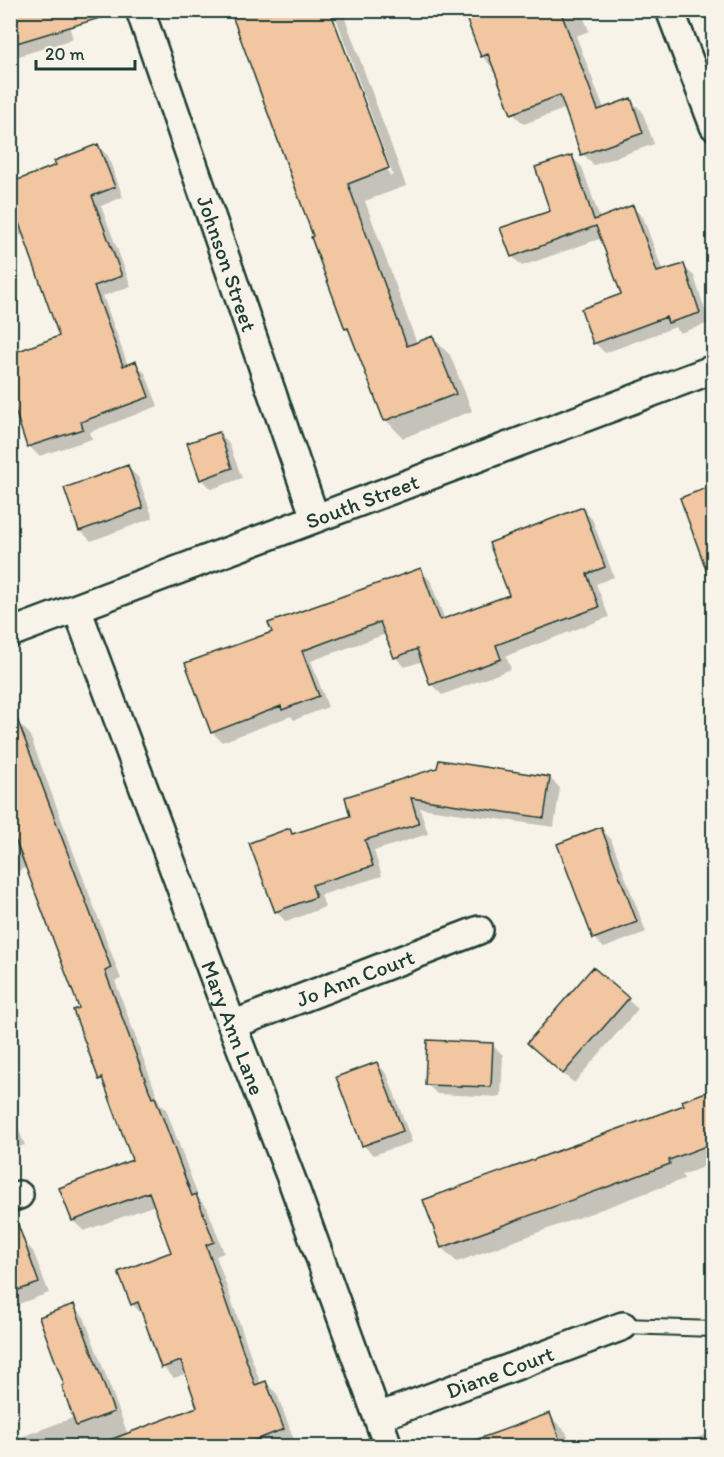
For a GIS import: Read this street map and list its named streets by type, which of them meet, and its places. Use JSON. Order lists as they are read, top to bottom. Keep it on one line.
{"streets":{"street":["Johnson Street","South Street","Jo Ann Court","Mary Ann Lane","Diane Court"]},"crossings":[["Johnson Street","South Street"],["South Street","Mary Ann Lane"],["Jo Ann Court","Mary Ann Lane"],["Mary Ann Lane","Diane Court"]],"scale_bar":"20 m"}
